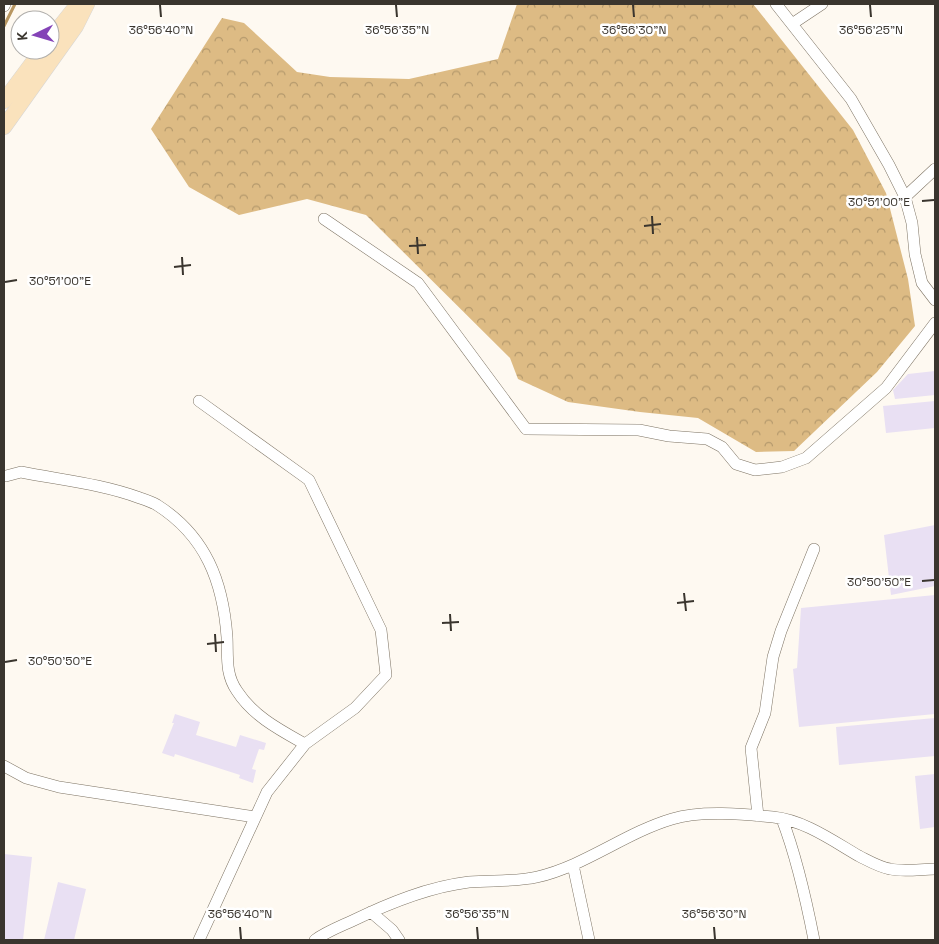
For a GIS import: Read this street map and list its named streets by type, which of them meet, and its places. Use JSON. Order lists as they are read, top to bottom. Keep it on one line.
{"north":"left","coordinates":["36°56'40\"N","36°56'35\"N","36°56'30\"N","36°56'25\"N","30°51'00\"E","30°50'50\"E"]}
